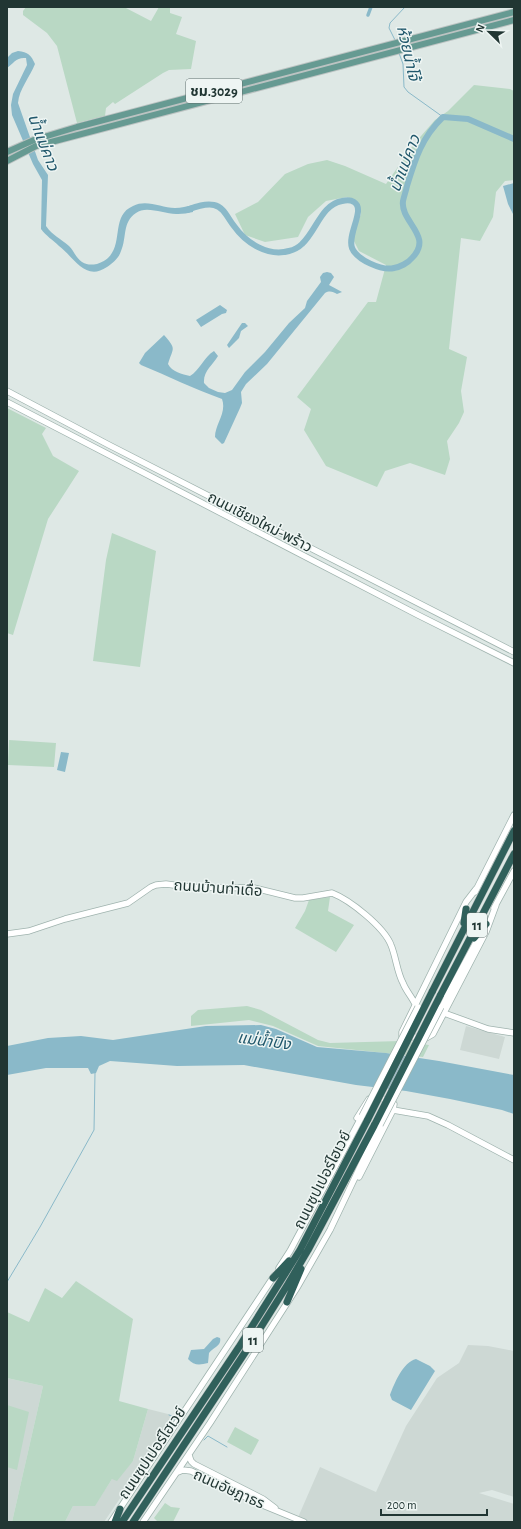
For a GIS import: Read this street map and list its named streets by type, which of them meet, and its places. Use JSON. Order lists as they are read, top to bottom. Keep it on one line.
{"streets":{"highway":["11","ถนนซุปเปอร์ไฮเวย์"],"main road":["ชม.3029","ถนนเชียงใหม่-พร้าว","ถนนบ้านท่าเดื่อ","ถนนอัษฎาธร"]},"water":["ห้วยน้ำโจ้","น้ำแม่คาว","แม่น้ำปิง"],"scale_bar":"200 m","north":"top left"}
